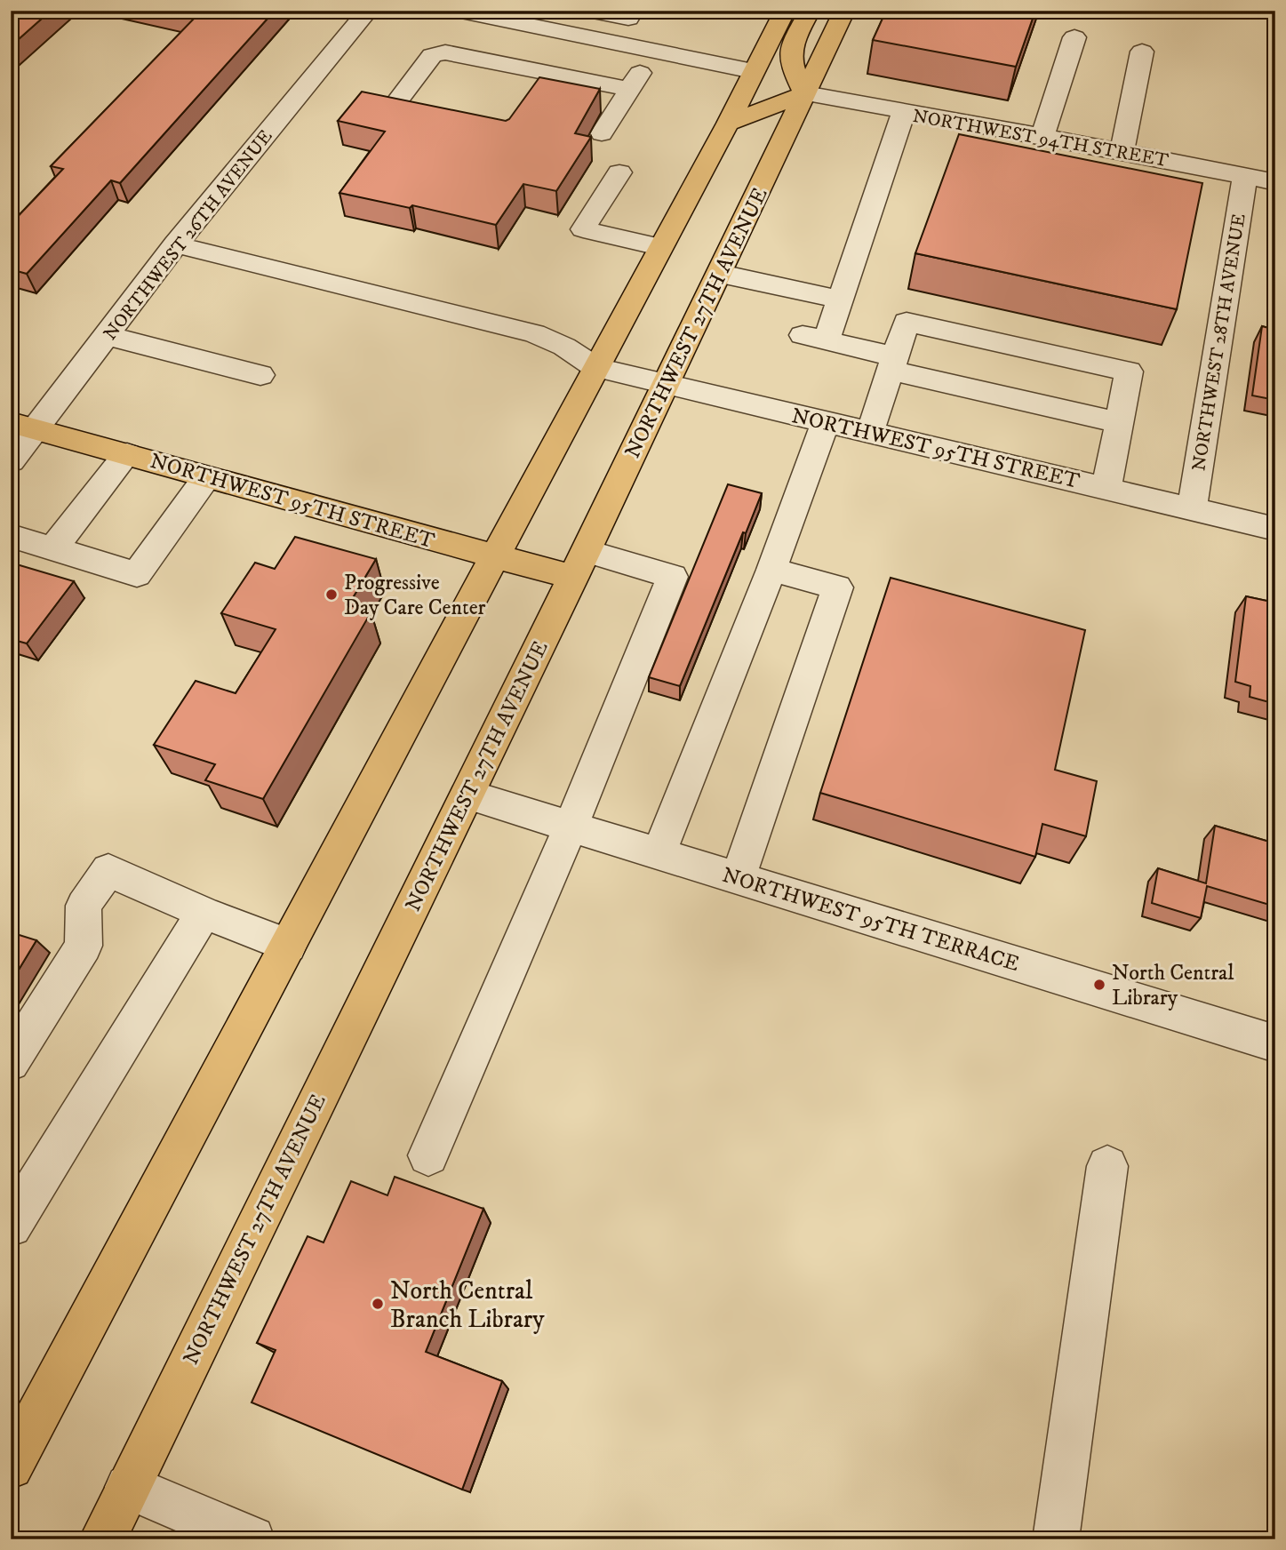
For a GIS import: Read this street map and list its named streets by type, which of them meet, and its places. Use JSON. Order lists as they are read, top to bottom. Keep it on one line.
{"streets":{"main road":["NORTHWEST 27TH AVENUE","NORTHWEST 95TH STREET"],"street":["NORTHWEST 94TH STREET","NORTHWEST 26TH AVENUE","NORTHWEST 28TH AVENUE","NORTHWEST 95TH TERRACE"]},"crossings":[["NORTHWEST 94TH STREET","NORTHWEST 27TH AVENUE"],["NORTHWEST 94TH STREET","NORTHWEST 28TH AVENUE"],["NORTHWEST 26TH AVENUE","NORTHWEST 95TH STREET"],["NORTHWEST 27TH AVENUE","NORTHWEST 95TH STREET"],["NORTHWEST 27TH AVENUE","NORTHWEST 95TH TERRACE"],["NORTHWEST 28TH AVENUE","NORTHWEST 95TH STREET"]],"places":["Progressive Day Care Center","North Central Library","North Central Branch Library"]}
